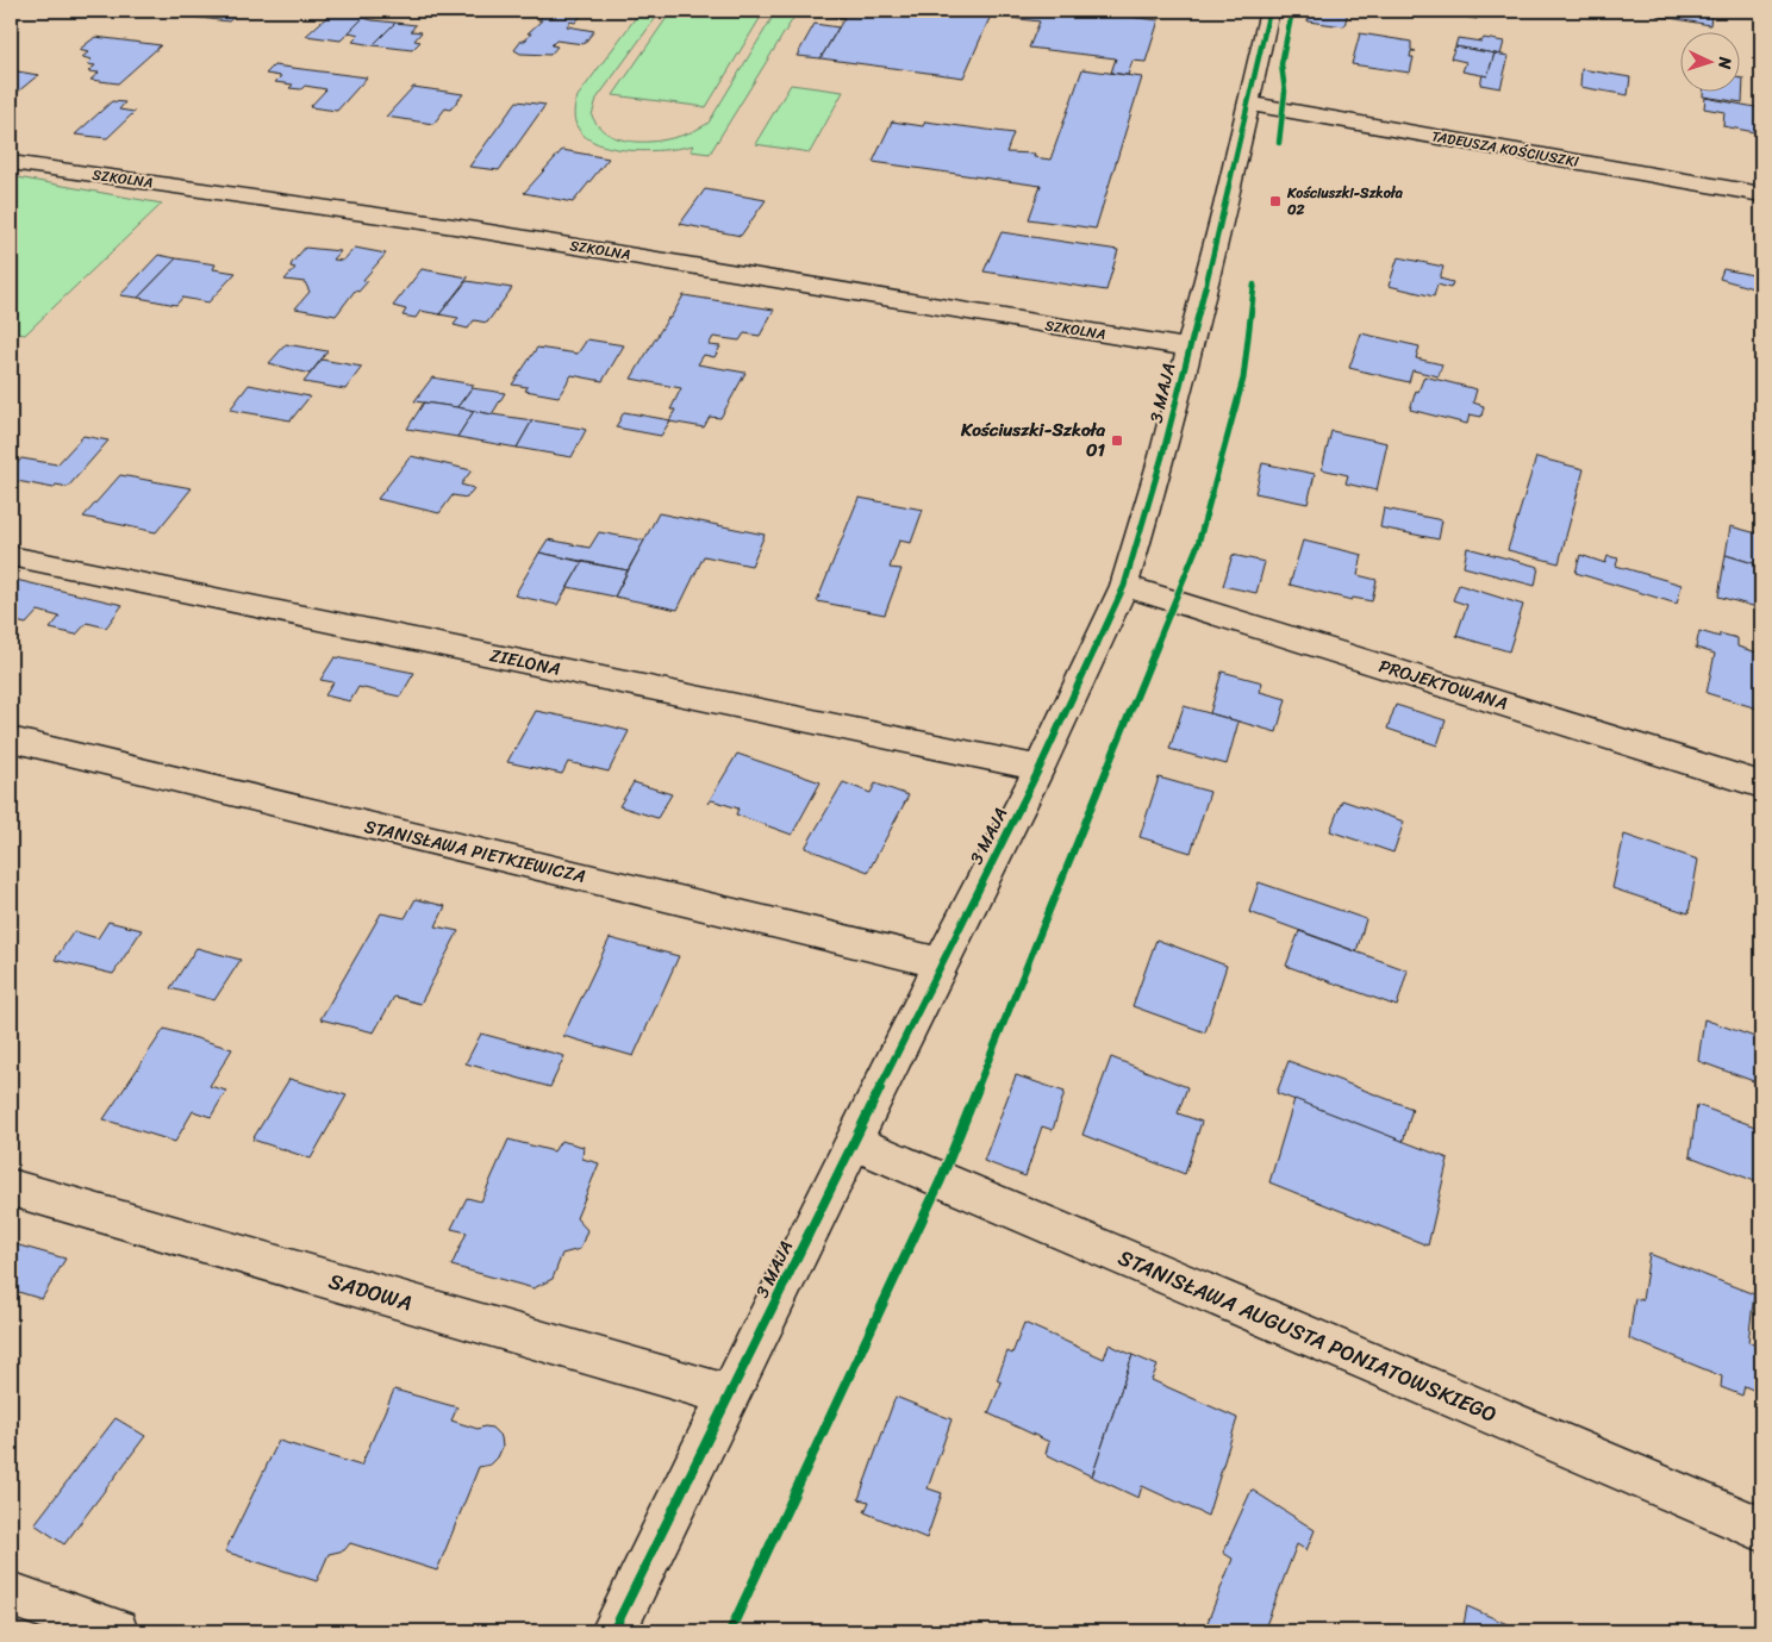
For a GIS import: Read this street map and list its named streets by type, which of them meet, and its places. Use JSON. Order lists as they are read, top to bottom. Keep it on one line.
{"streets":{"street":["TADEUSZA KOŚCIUSZKI","SZKOLNA","3 MAJA","ZIELONA","PROJEKTOWANA","STANISŁAWA PIETKIEWICZA","SADOWA","STANISŁAWA AUGUSTA PONIATOWSKIEGO"]},"crossings":[["TADEUSZA KOŚCIUSZKI","3 MAJA"],["SZKOLNA","3 MAJA"],["3 MAJA","ZIELONA"],["3 MAJA","PROJEKTOWANA"],["3 MAJA","STANISŁAWA PIETKIEWICZA"],["3 MAJA","SADOWA"],["3 MAJA","STANISŁAWA AUGUSTA PONIATOWSKIEGO"]],"places":{"transit":["Kościuszki-Szkoła 02","Kościuszki-Szkoła 01"]},"north":"right"}
